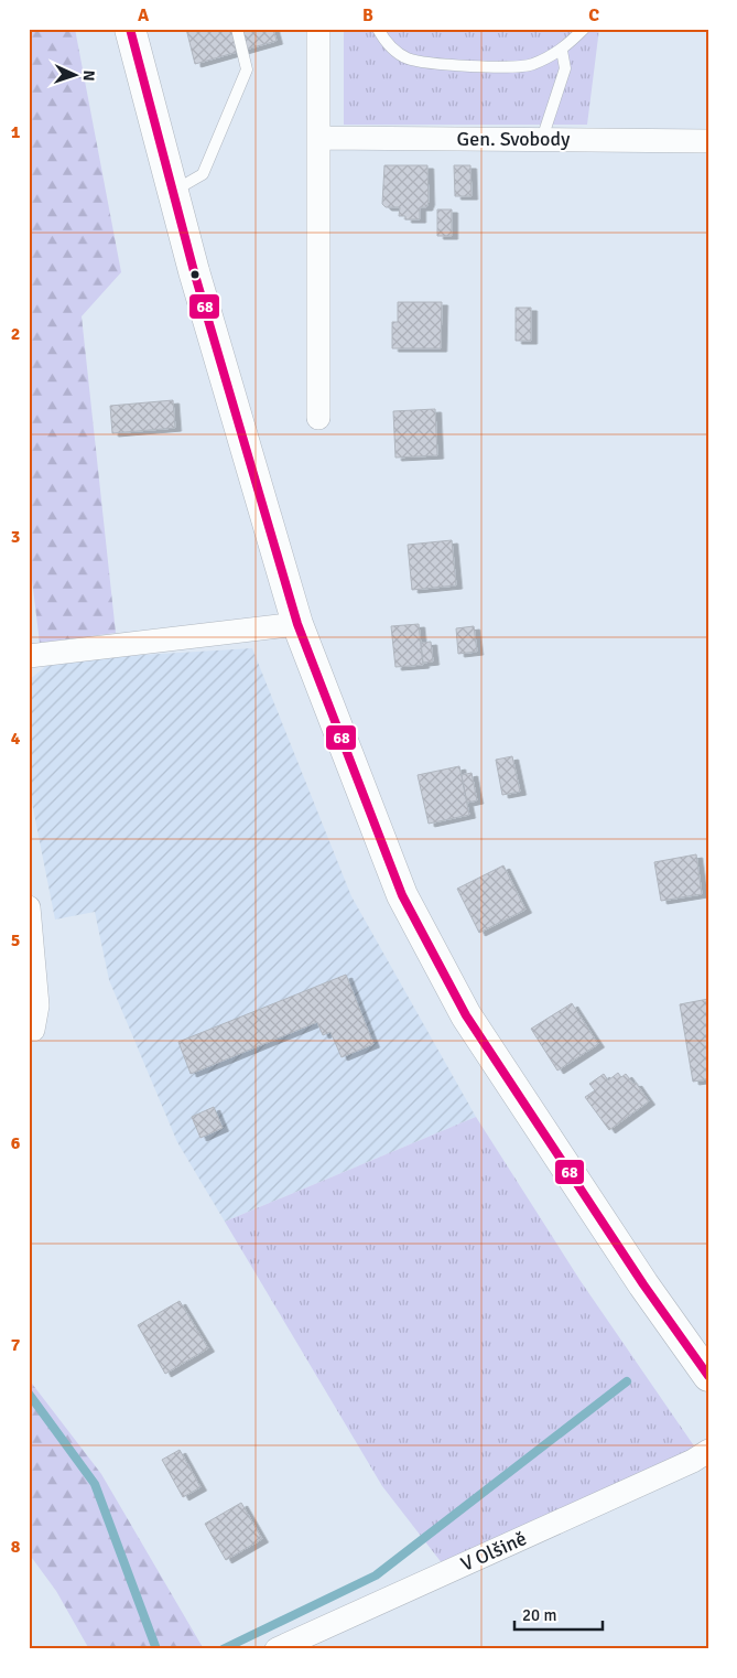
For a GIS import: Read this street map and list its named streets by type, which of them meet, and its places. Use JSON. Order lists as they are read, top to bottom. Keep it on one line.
{"streets":{"street":["Gen. Svobody","V Olšině"]},"lines":["transit line 68"],"scale_bar":"20 m","north":"right","grid":{"columns":["A","B","C"],"rows":["1","2","3","4","5","6","7","8"]}}
